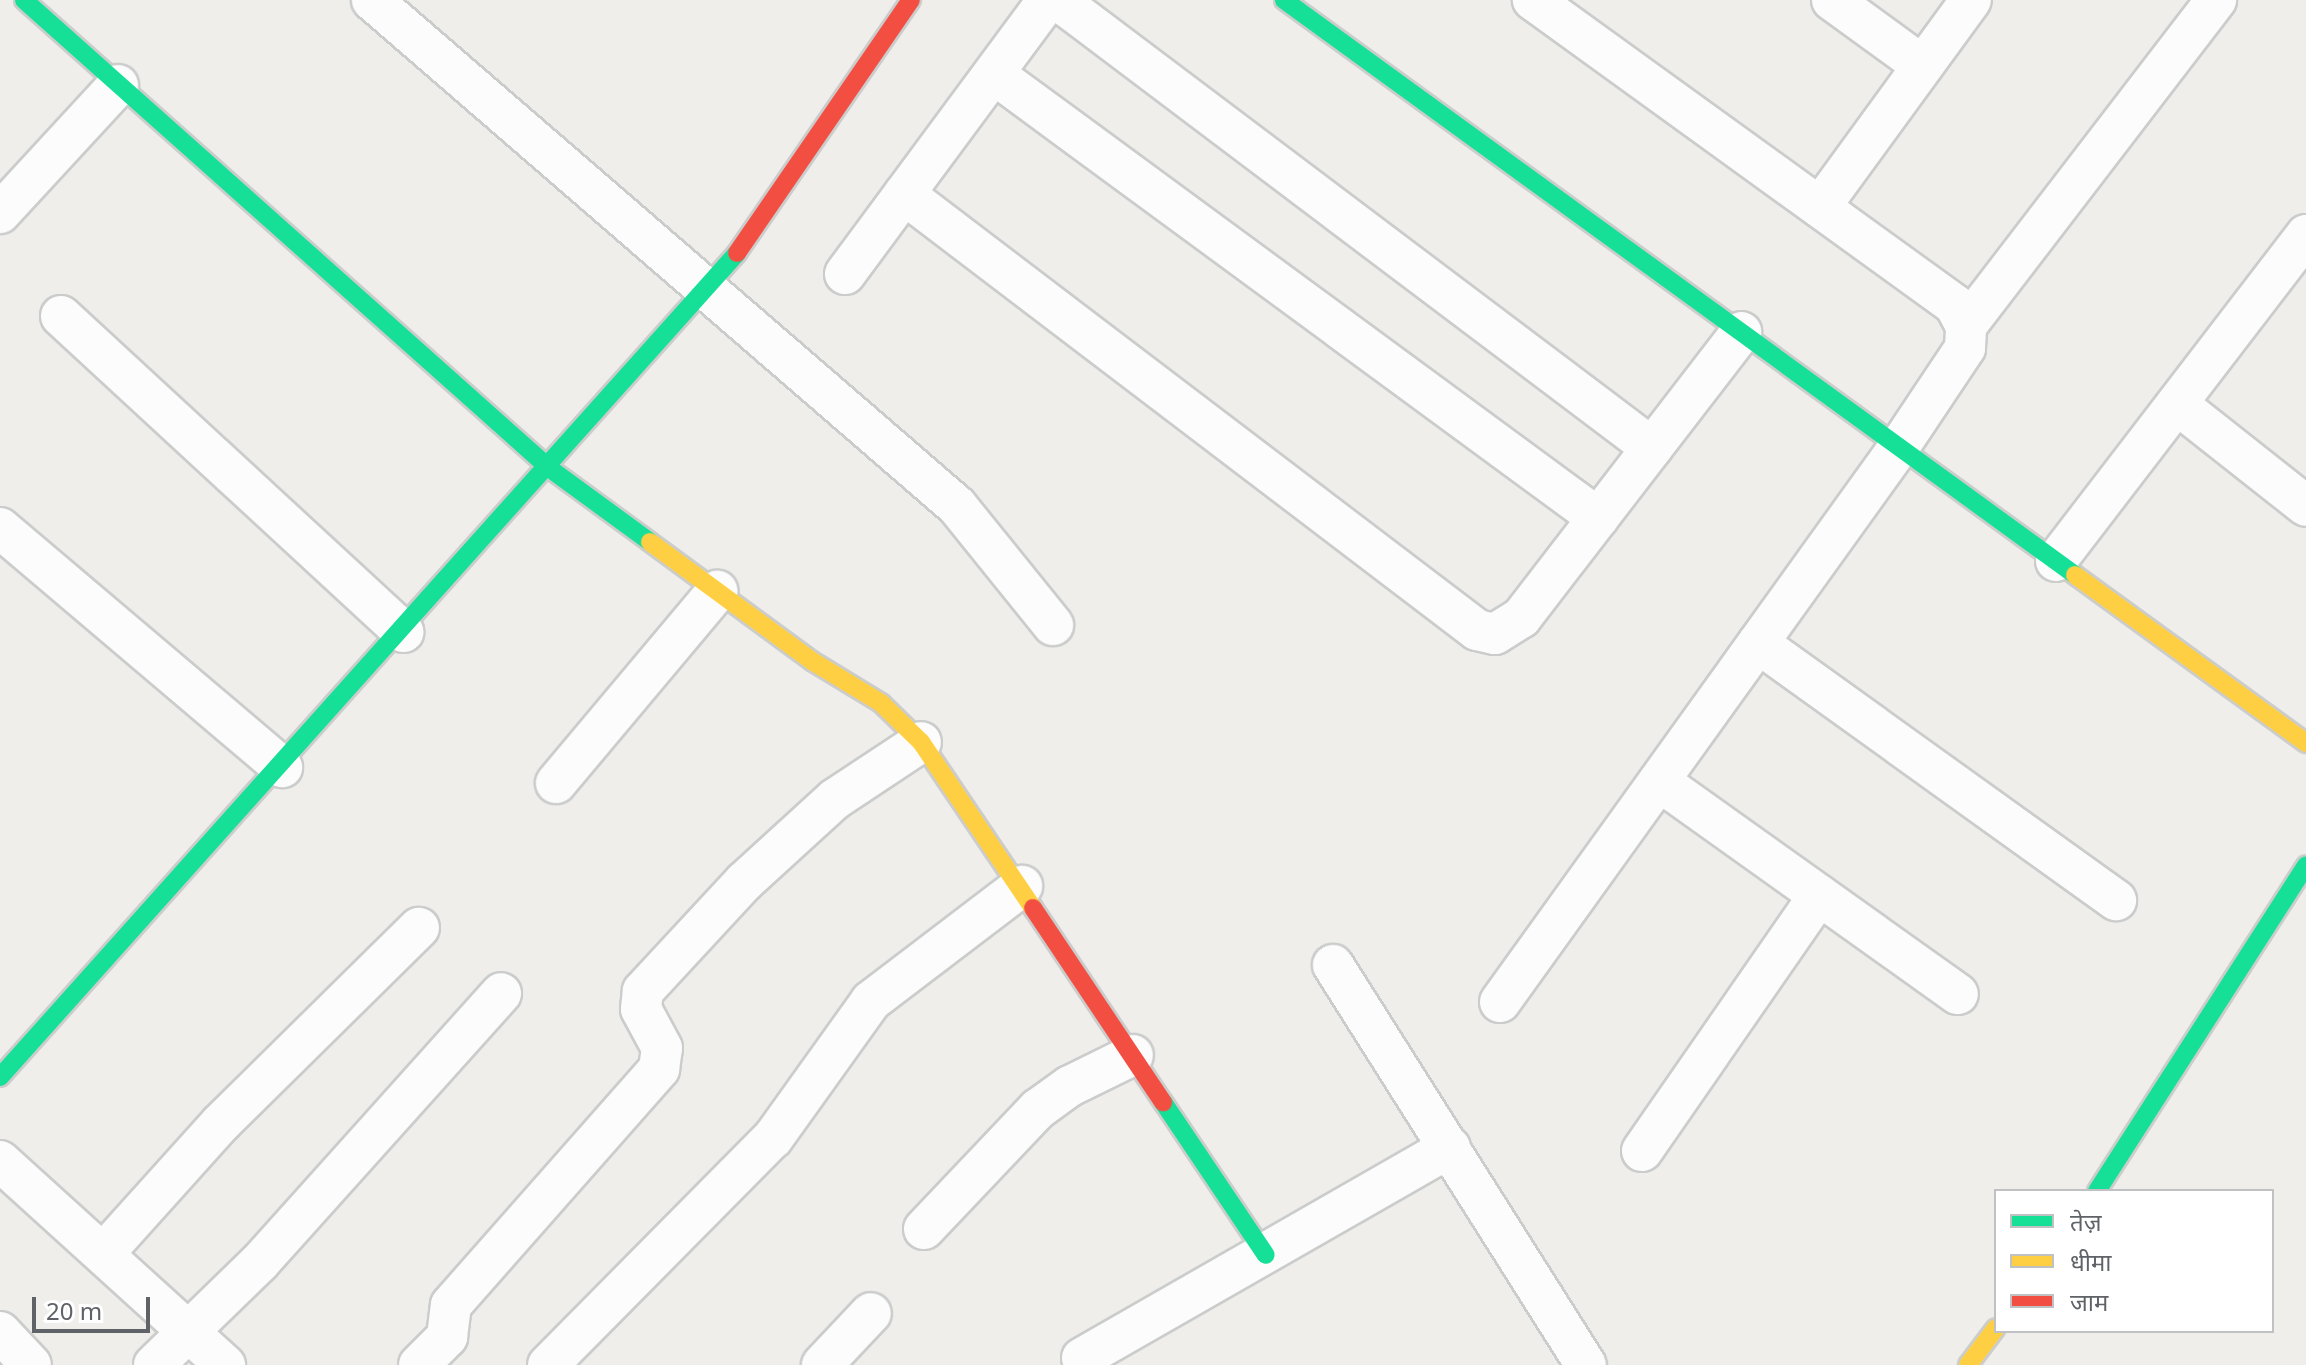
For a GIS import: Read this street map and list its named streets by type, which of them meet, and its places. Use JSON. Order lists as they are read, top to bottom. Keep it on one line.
{"legend":["तेज़","धीमा","जाम"],"scale_bar":"20 m"}
